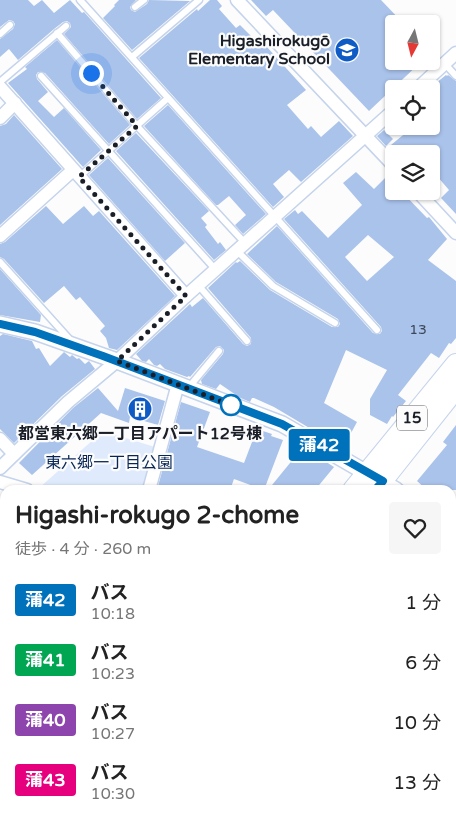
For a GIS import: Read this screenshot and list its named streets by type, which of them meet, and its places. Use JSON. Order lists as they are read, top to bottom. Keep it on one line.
{"streets":{"highway":["15"]},"parks":["東六郷一丁目公園"],"places":{"school or university":["Higashirokugō Elementary School"],"building":["都営東六郷一丁目アパート12号棟"]},"lines":["bus line 蒲42"],"house_numbers":["13"],"north":"bottom","page":{"on_map":"蒲42","heading":["Higashi-rokugo 2-chome","徒歩 · 4 分 · 260 m"],"list":[{"mark":"蒲42","name":"バス","note":"10:18","value":"1 分"},{"mark":"蒲41","name":"バス","note":"10:23","value":"6 分"},{"mark":"蒲40","name":"バス","note":"10:27","value":"10 分"},{"mark":"蒲43","name":"バス","note":"10:30","value":"13 分"}]}}
